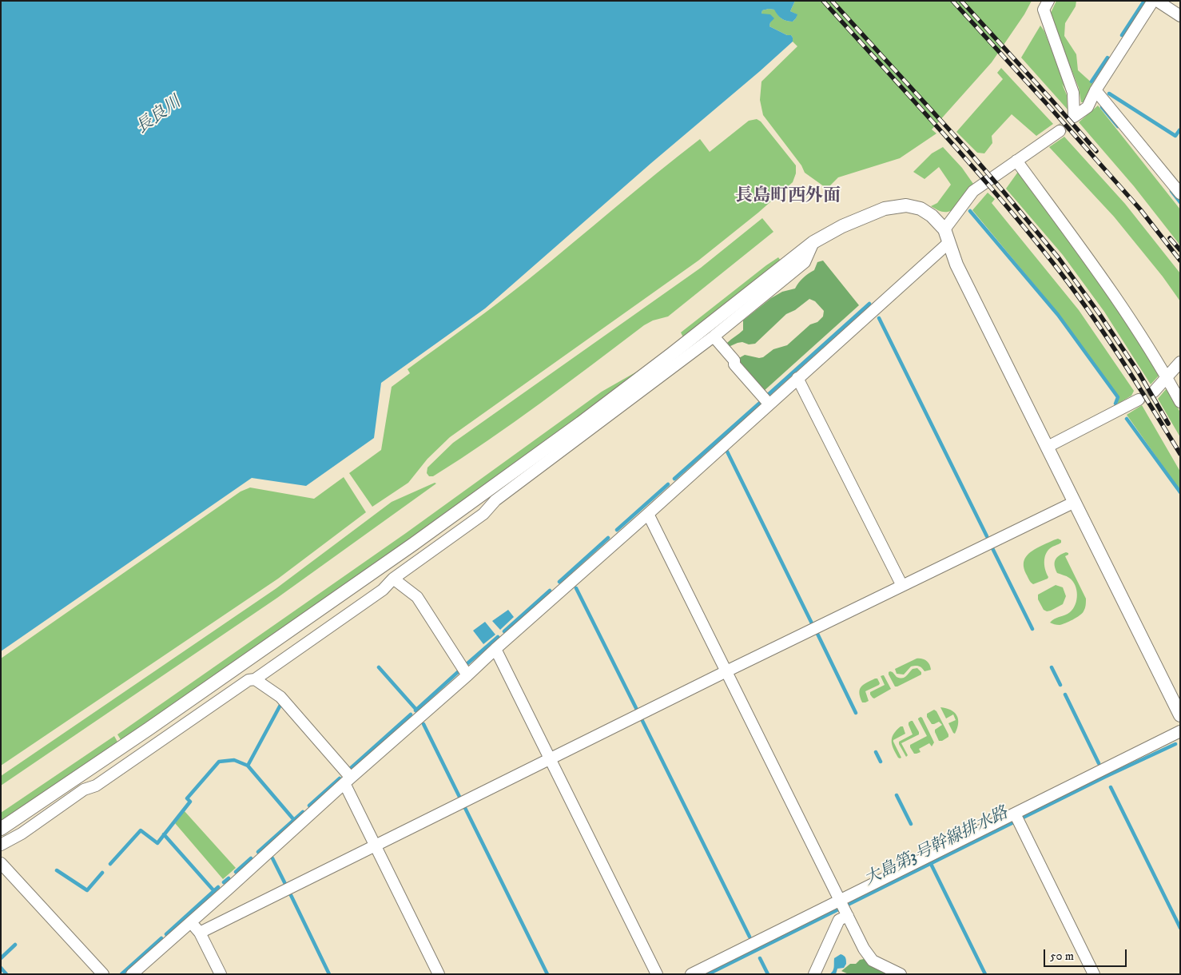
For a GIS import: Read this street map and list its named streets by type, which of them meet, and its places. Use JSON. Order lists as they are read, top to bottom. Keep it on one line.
{"districts":["長島町西外面"],"water":["長良川","大島第3号幹線排水路"],"scale_bar":"50 m"}
